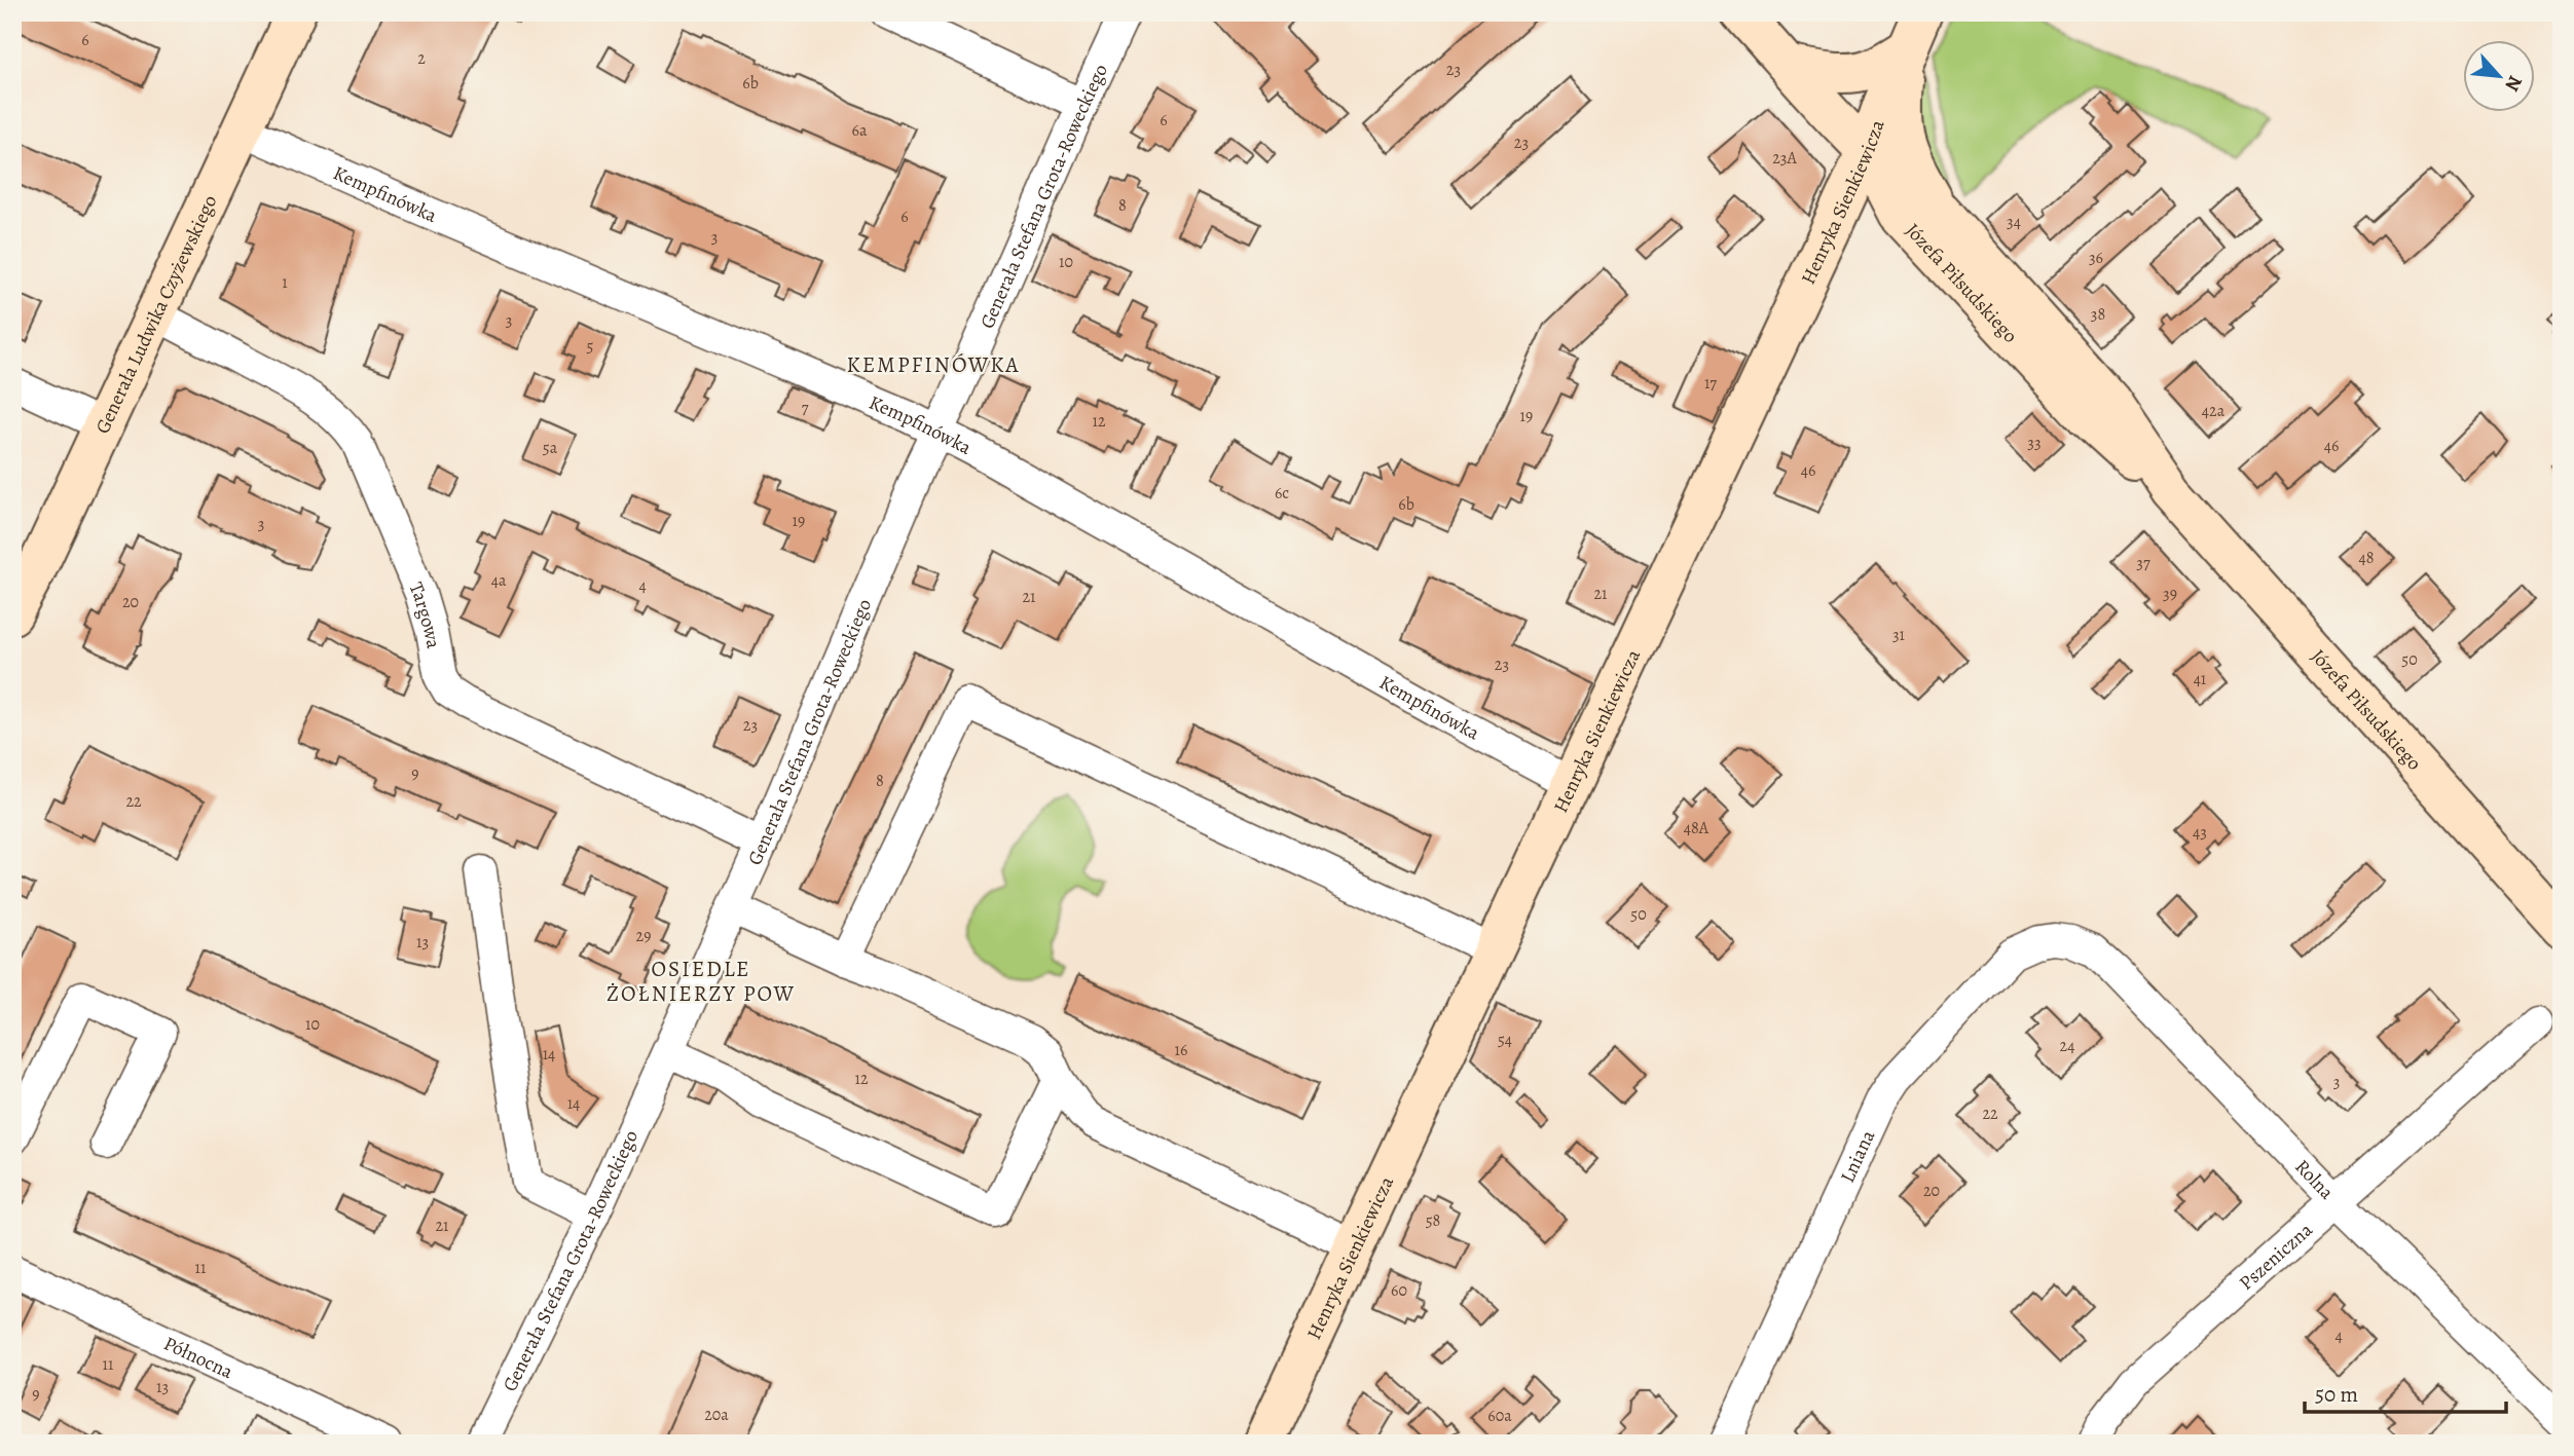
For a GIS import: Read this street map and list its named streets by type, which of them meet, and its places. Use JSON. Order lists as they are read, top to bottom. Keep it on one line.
{"streets":{"street":["Kempfinówka","Generała Stefana Grota-Roweckiego","Henryka Sienkiewicza","Józefa Piłsudskiego","Generała Ludwika Czyżewskiego","Targowa","Lniana","Rolna","Pszeniczna","Północna"]},"crossings":[["Kempfinówka","Generała Stefana Grota-Roweckiego"],["Kempfinówka","Henryka Sienkiewicza"],["Kempfinówka","Generała Ludwika Czyżewskiego"],["Generała Stefana Grota-Roweckiego","Targowa"],["Henryka Sienkiewicza","Józefa Piłsudskiego"],["Generała Ludwika Czyżewskiego","Targowa"],["Lniana","Rolna"],["Rolna","Pszeniczna"]],"districts":["KEMPFINÓWKA","OSIEDLE ŻOŁNIERZY POW"],"house_numbers":["6","2","23","6b","6","6a","23","23A","8","6","34","3","36","10","1","38","3","5","17","7","42a","19","12","33","46","5a","46","6c","6b","19","3","48","37","4a","4","21","39","21","20","31","50","23","41","23","9","8","22","48A","43","50","29","13","10","54","24","16","14","12","3","14","22","20","58","21","11","60","4","11","13","9","20a","60a"],"scale_bar":"50 m","north":"bottom right"}
